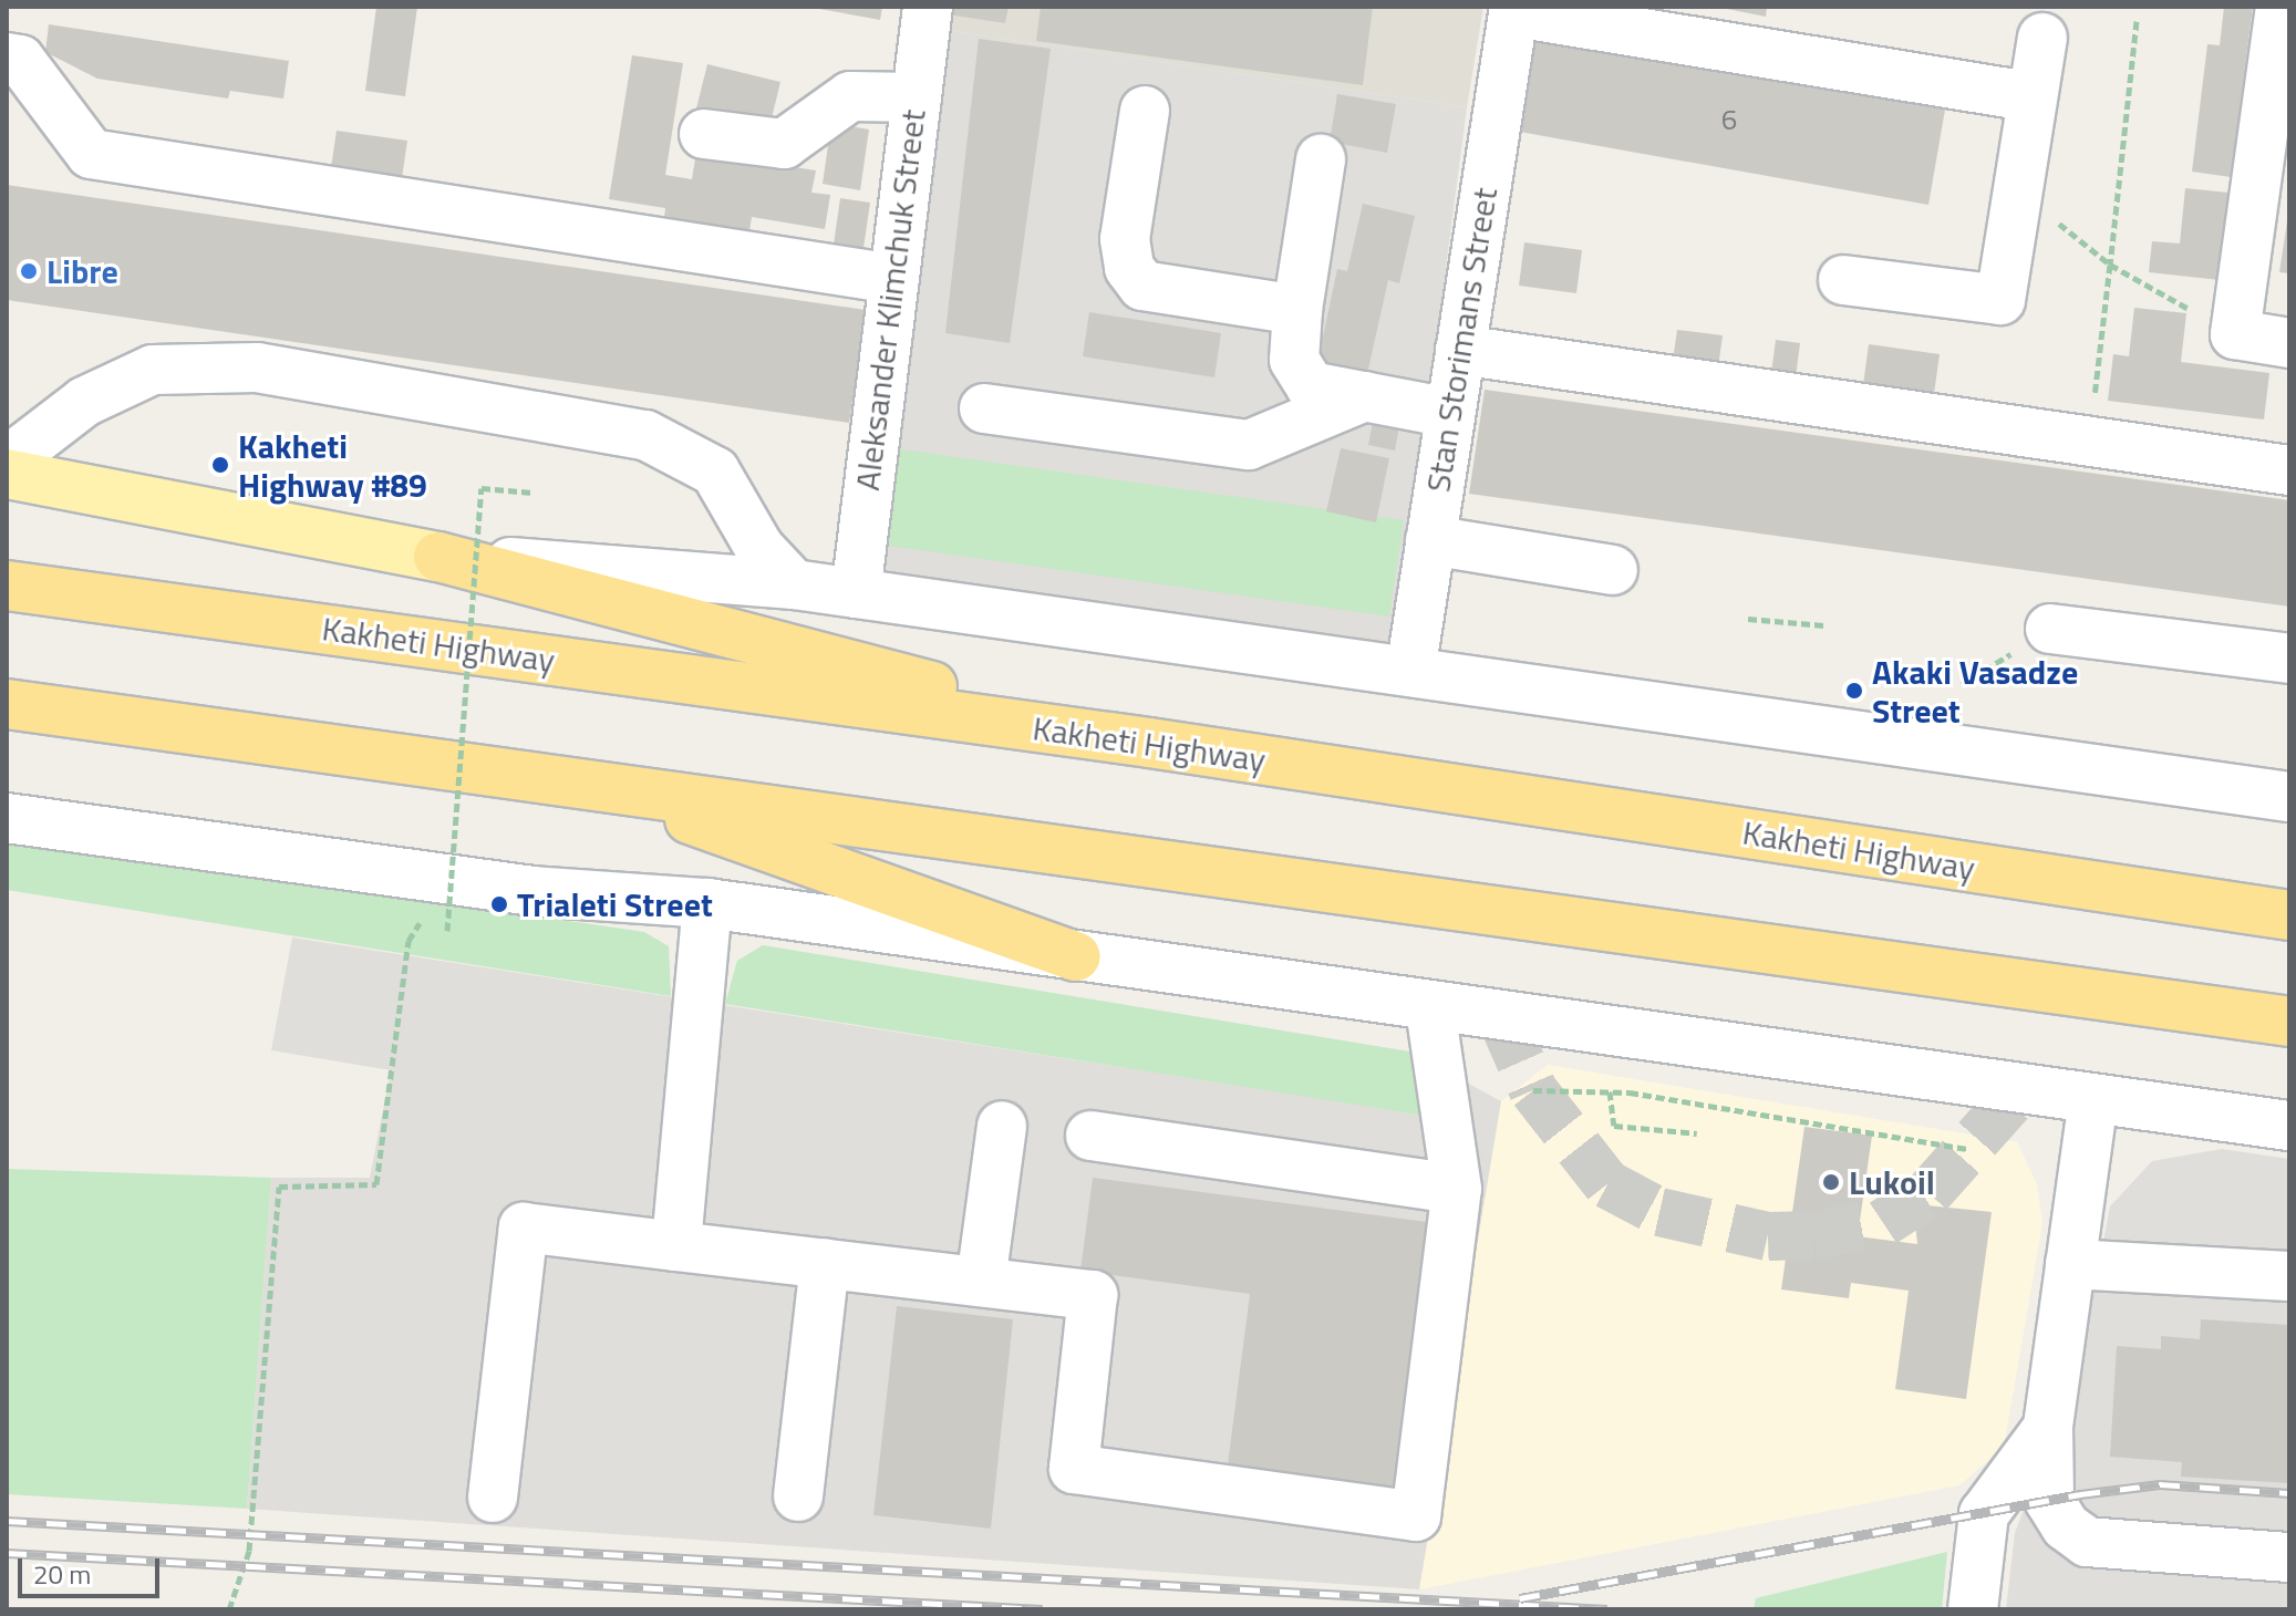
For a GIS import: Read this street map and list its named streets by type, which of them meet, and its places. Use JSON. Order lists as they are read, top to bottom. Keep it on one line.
{"streets":{"highway":["Kakheti Highway"],"street":["Aleksander Klimchuk Street","Stan Storimans Street"]},"places":["Libre","Kakheti Highway #89","Akaki Vasadze Street","Trialeti Street","Lukoil"],"house_numbers":["6"],"scale_bar":"20 m"}
